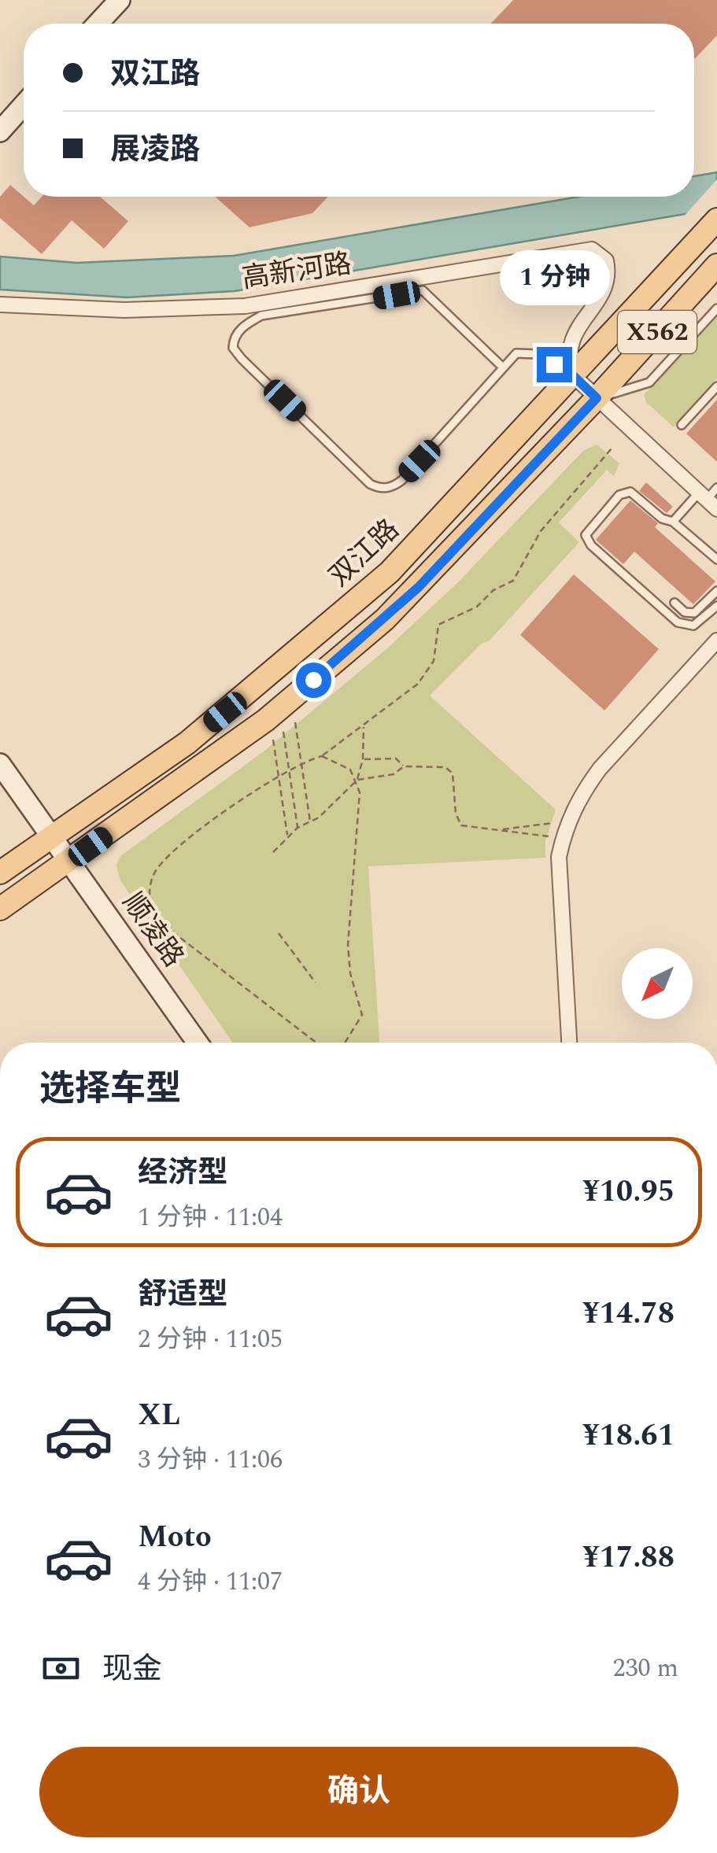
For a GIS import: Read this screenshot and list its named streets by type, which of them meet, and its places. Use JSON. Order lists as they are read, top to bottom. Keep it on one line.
{"streets":{"main road":["X562","双江路"],"street":["高新河路","顺凌路"]},"crossings":[["高新河路","双江路"],["X562","顺凌路"],["双江路","顺凌路"]],"north":"bottom left","page":{"banner":["双江路","展凌路"],"bubble":"1 分钟","heading":"选择车型","list":[{"name":"经济型","note":"1 分钟 · 11:04","value":"¥10.95"},{"name":"舒适型","note":"2 分钟 · 11:05","value":"¥14.78"},{"name":"XL","note":"3 分钟 · 11:06","value":"¥18.61"},{"name":"Moto","note":"4 分钟 · 11:07","value":"¥17.88"}],"pay":["现金","230 m"],"buttons":"确认"}}
